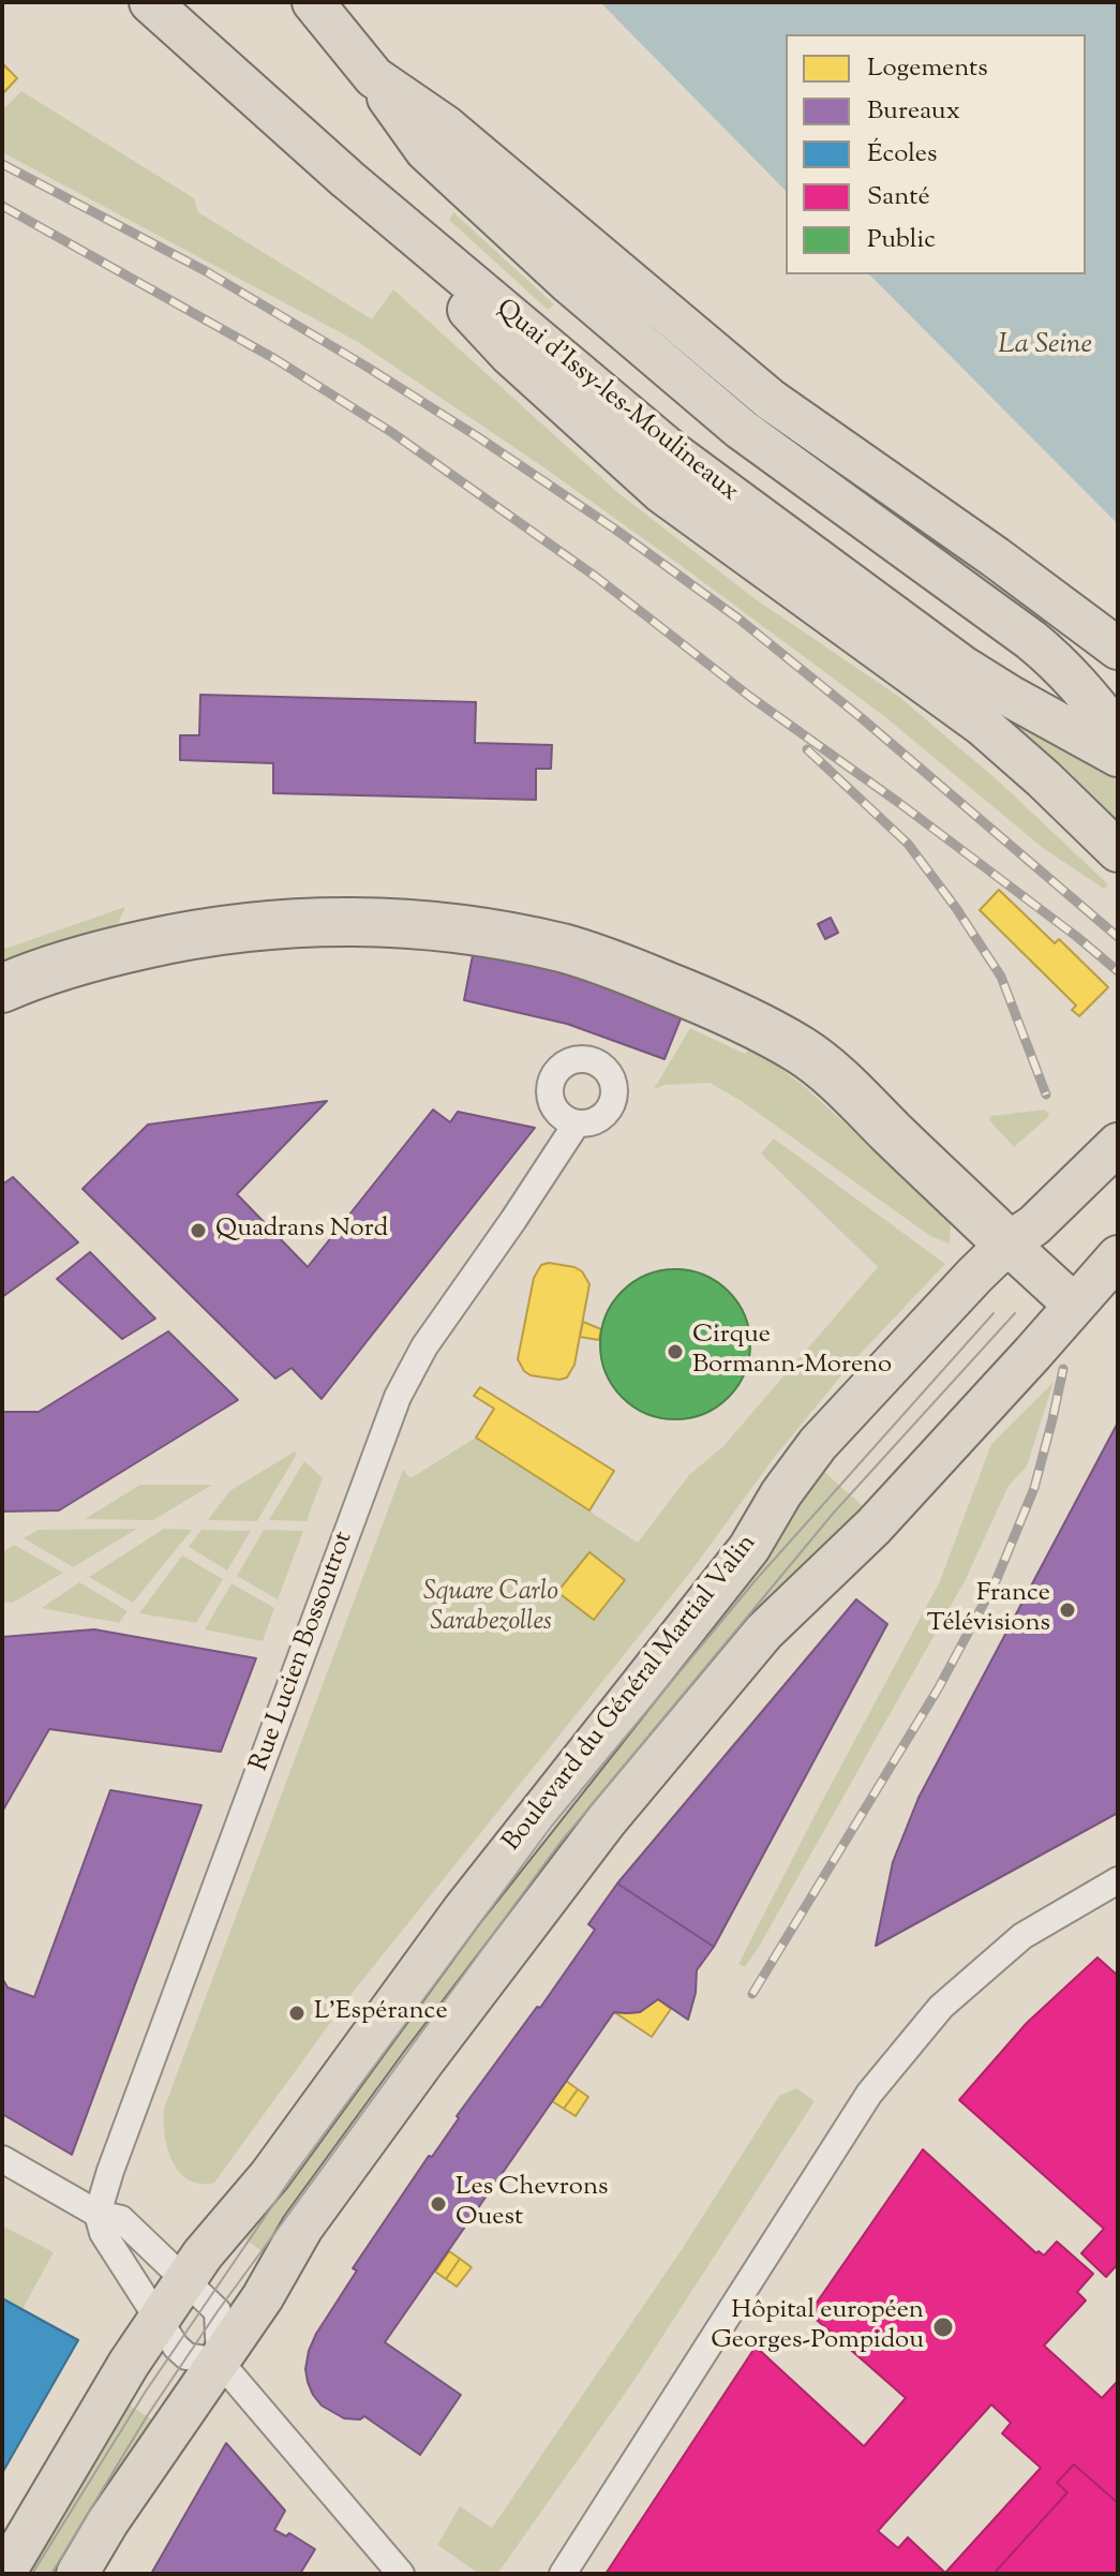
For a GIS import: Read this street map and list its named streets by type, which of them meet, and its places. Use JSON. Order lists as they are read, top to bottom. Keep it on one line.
{"streets":{"main road":["Quai d'Issy-les-Moulineaux","Boulevard du Général Martial Valin"],"street":["Rue Lucien Bossoutrot"]},"water":["La Seine"],"parks":["Square Carlo Sarabezolles"],"places":["Quadrans Nord","Cirque Bormann-Moreno","France Télévisions","L'Espérance","Les Chevrons Ouest","Hôpital européen Georges-Pompidou"],"legend":["Logements","Bureaux","Écoles","Santé","Public"]}
